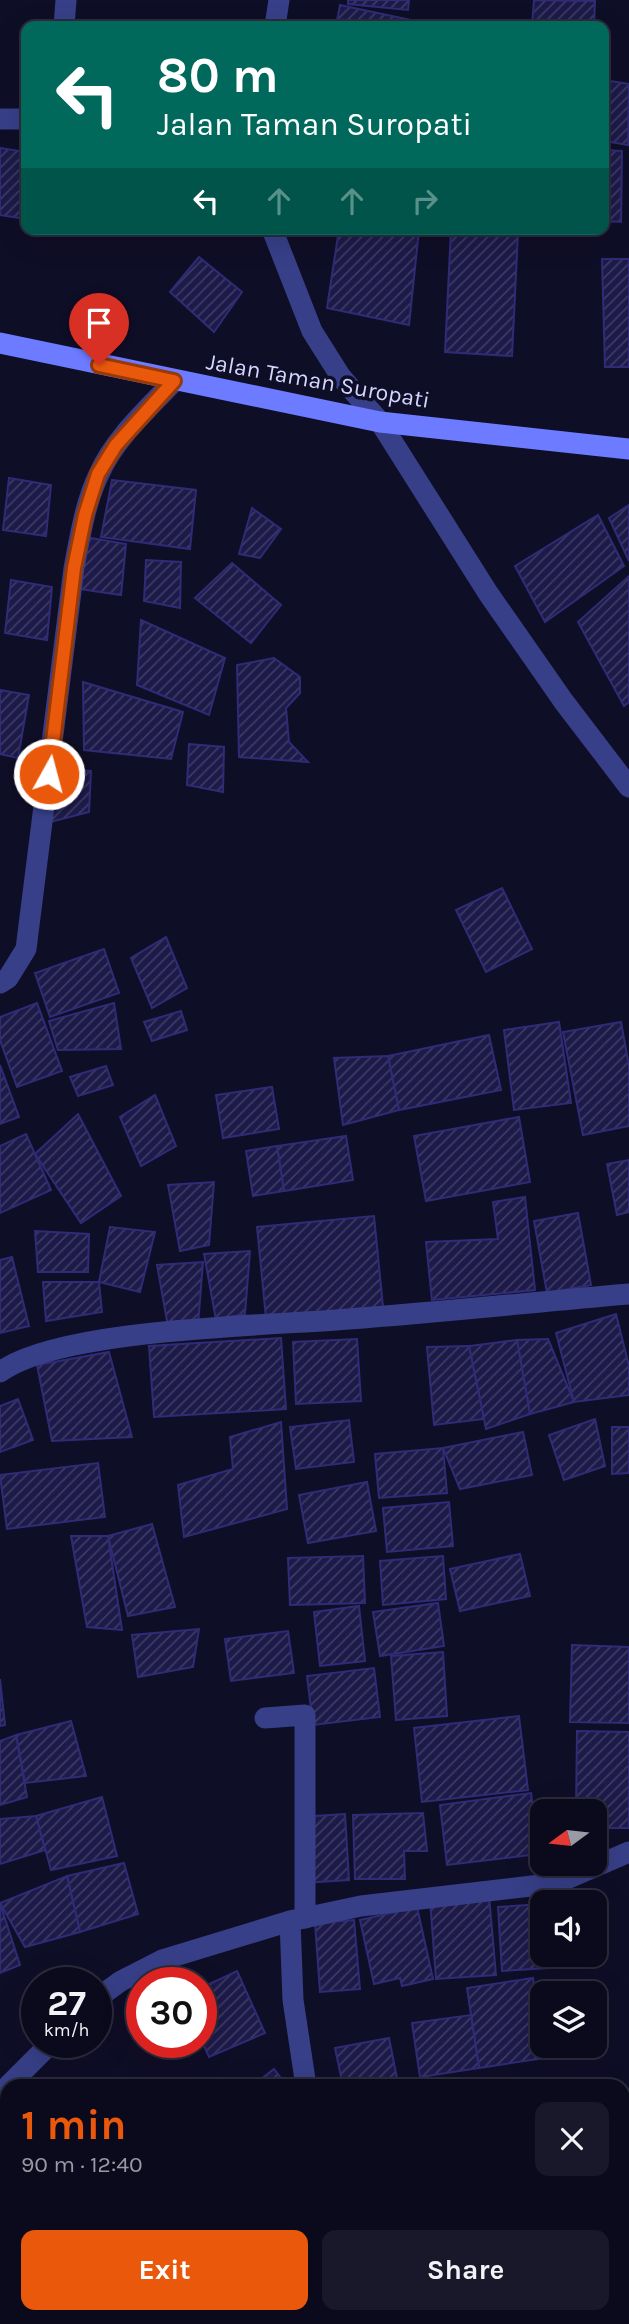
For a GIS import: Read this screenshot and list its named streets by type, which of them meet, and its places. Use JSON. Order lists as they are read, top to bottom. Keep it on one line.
{"streets":{"street":["Jalan Taman Suropati"]},"north":"left","page":{"turn":["80 m","Jalan Taman Suropati"],"speed":"27 km/h","limit":"30","heading":["1 min","90 m · 12:40"],"buttons":["Exit","Share"]}}
